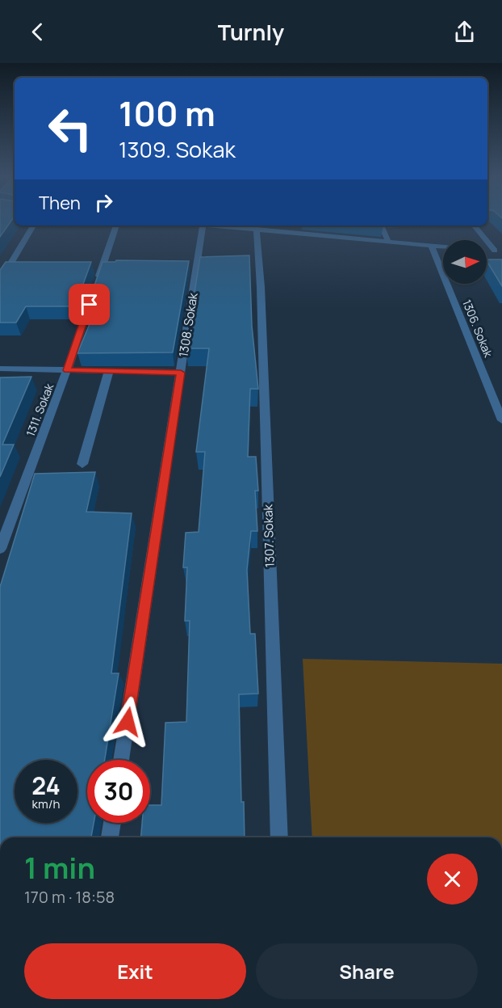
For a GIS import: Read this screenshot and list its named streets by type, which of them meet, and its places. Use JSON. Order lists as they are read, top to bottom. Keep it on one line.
{"streets":{"street":["1308. Sokak","1306. Sokak","1311. Sokak","1307. Sokak"]},"north":"right","page":{"header":"Turnly","turn":["100 m","1309. Sokak"],"then":"Then","speed":"24 km/h","limit":"30","heading":["1 min","170 m · 18:58"],"buttons":["Exit","Share"]}}
